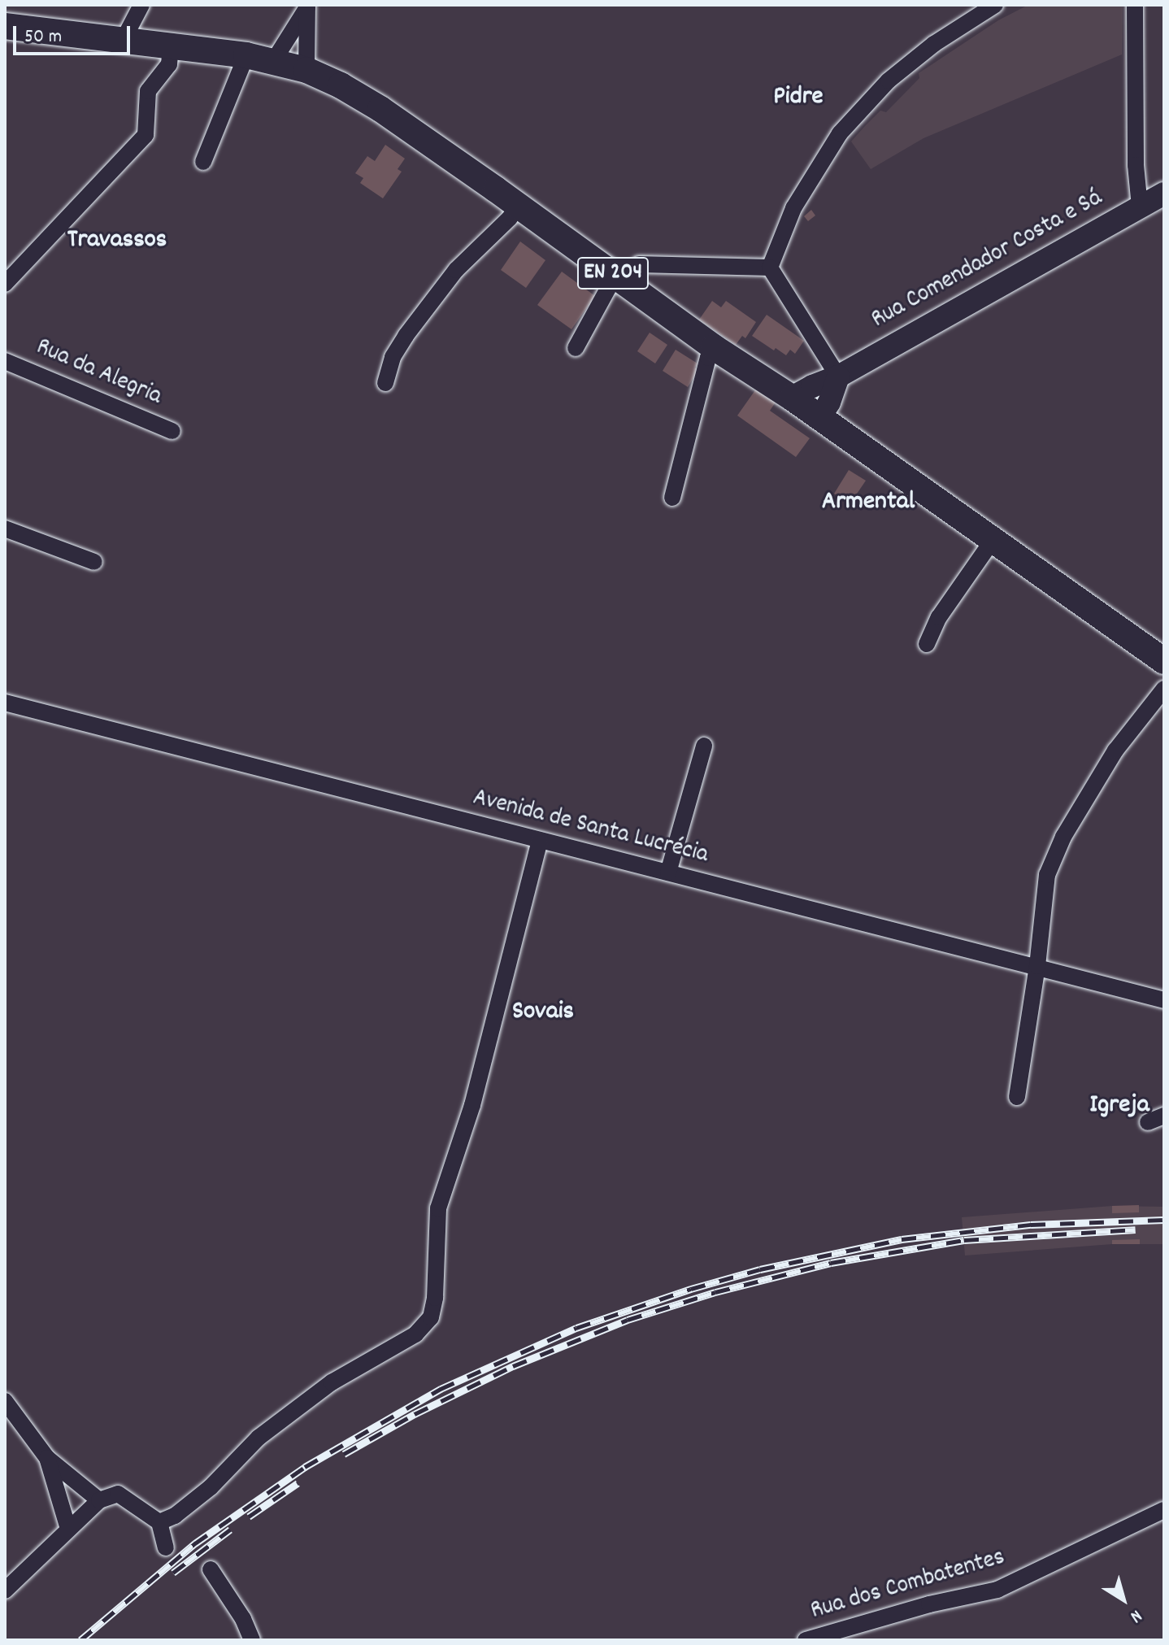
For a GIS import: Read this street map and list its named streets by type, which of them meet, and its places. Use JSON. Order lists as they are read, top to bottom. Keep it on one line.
{"streets":{"main road":["Rua Comendador Costa e Sá","EN 204"],"street":["Rua da Alegria","Avenida de Santa Lucrécia","Rua dos Combatentes"]},"crossings":[["Rua Comendador Costa e Sá","EN 204"]],"districts":["Pidre","Travassos","Armental","Sovais","Igreja"],"scale_bar":"50 m","north":"bottom right"}
